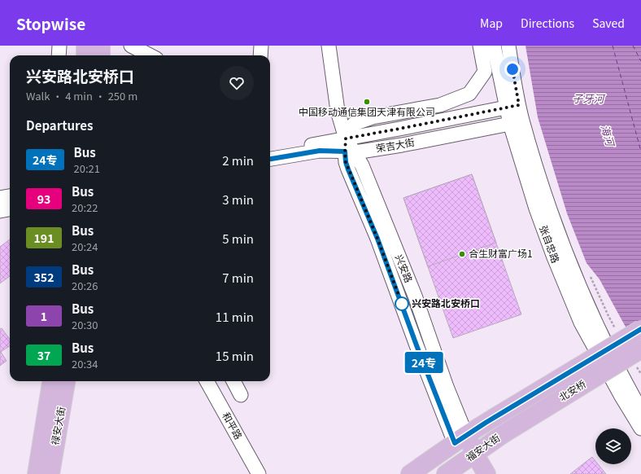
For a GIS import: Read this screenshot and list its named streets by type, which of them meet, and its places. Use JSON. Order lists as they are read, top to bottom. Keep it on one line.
{"streets":{"main road":["兴安路","北安桥","禄安大街","福安大街"],"street":["荣吉大街","张自忠路","和平路"]},"crossings":[["荣吉大街","张自忠路"],["荣吉大街","兴安路"],["兴安路","福安大街"],["北安桥","福安大街"]],"water":["子牙河","海河"],"places":["中国移动通信集团天津有限公司","合生财富广场1","兴安路北安桥口"],"lines":["bus line 24专"],"page":{"header":"Stopwise","nav":["Map","Directions","Saved"],"on_map":"24专","heading":[["兴安路北安桥口","Walk · 4 min · 250 m"],"Departures"],"list":[{"mark":"24专","name":"Bus","note":"20:21","value":"2 min"},{"mark":"93","name":"Bus","note":"20:22","value":"3 min"},{"mark":"191","name":"Bus","note":"20:24","value":"5 min"},{"mark":"352","name":"Bus","note":"20:26","value":"7 min"},{"mark":"1","name":"Bus","note":"20:30","value":"11 min"},{"mark":"37","name":"Bus","note":"20:34","value":"15 min"}]}}
